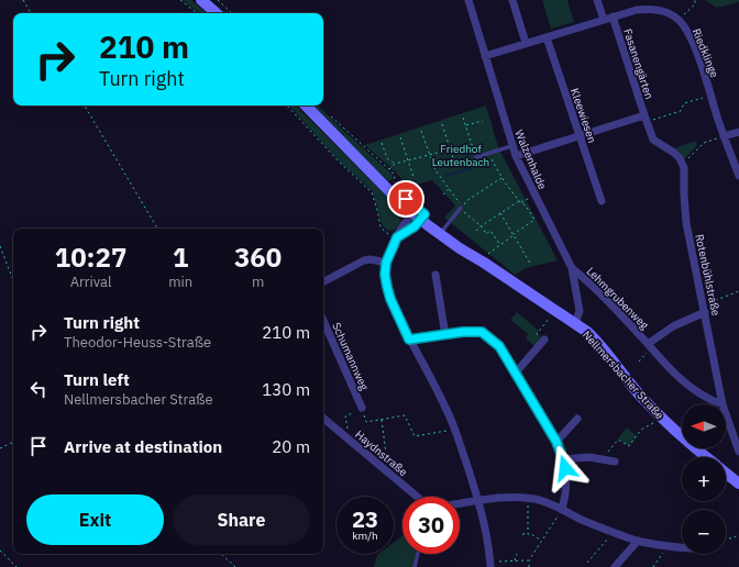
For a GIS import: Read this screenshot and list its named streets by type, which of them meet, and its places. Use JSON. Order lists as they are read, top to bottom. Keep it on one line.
{"streets":{"street":["Riedklinge","Fasanengärten","Kleewiesen","Walzenhalde","Rotenbühlstraße","Lehmgrubenweg","Schumannweg","Nellmersbacher Straße","Haydnstraße"]},"crossings":[["Fasanengärten","Kleewiesen"],["Fasanengärten","Walzenhalde"],["Fasanengärten","Rotenbühlstraße"],["Walzenhalde","Lehmgrubenweg"],["Walzenhalde","Nellmersbacher Straße"],["Rotenbühlstraße","Lehmgrubenweg"]],"parks":["Friedhof Leutenbach"],"north":"left","page":{"turn":["210 m","Turn right"],"eta":["10:27","Arrival","1","min","360","m"],"list":[{"name":"Turn right","note":"Theodor-Heuss-Straße","value":"210 m"},{"name":"Turn left","note":"Nellmersbacher Straße","value":"130 m"},{"name":"Arrive at destination","value":"20 m"}],"map_buttons":["+","−"],"buttons":["Exit","Share"],"speed":"23 km/h","limit":"30"}}
